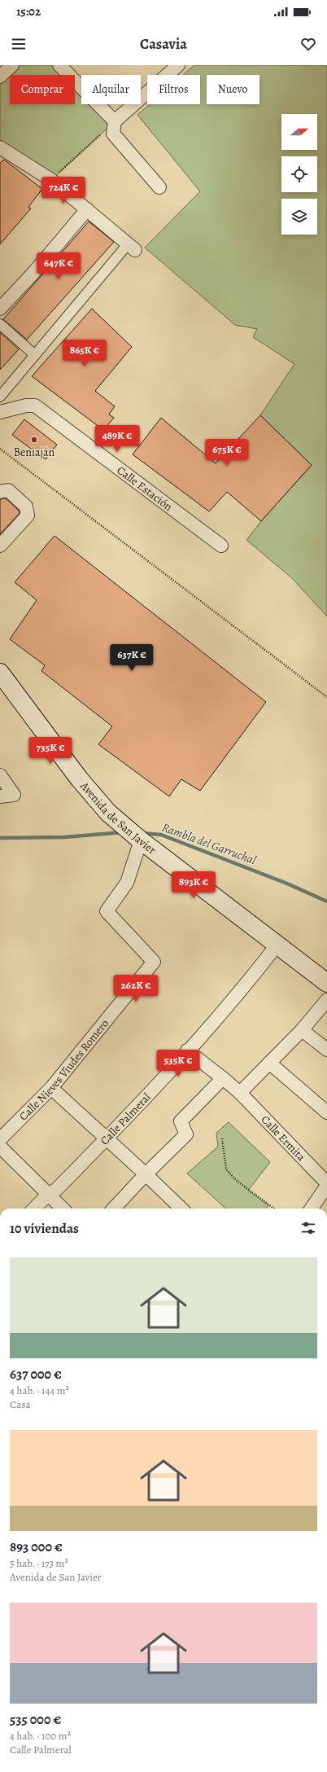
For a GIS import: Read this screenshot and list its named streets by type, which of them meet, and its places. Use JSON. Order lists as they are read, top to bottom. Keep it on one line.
{"streets":{"main road":["Avenida de San Javier"],"street":["Calle Estación","Calle Nieves Viudes Romero","Calle Palmeral","Calle Ermita"]},"crossings":[["Avenida de San Javier","Calle Nieves Viudes Romero"],["Avenida de San Javier","Calle Palmeral"],["Calle Palmeral","Calle Ermita"]],"water":["Rambla del Garruchal"],"places":["Beniaján"],"north":"right","page":{"status":"15:02","header":"Casavia","chip":["Comprar","Alquilar","Filtros","Nuevo"],"price":["724K €","647K €","865K €","489K €","675K €","637K €","735K €","893K €","262K €","535K €"],"heading":"10 viviendas","list":[{"name":"637 000 €","note":"4 hab. · 144 m² · Casa"},{"name":"893 000 €","note":"5 hab. · 173 m² · Avenida de San Javier"},{"name":"535 000 €","note":"4 hab. · 100 m² · Calle Palmeral"}]}}
